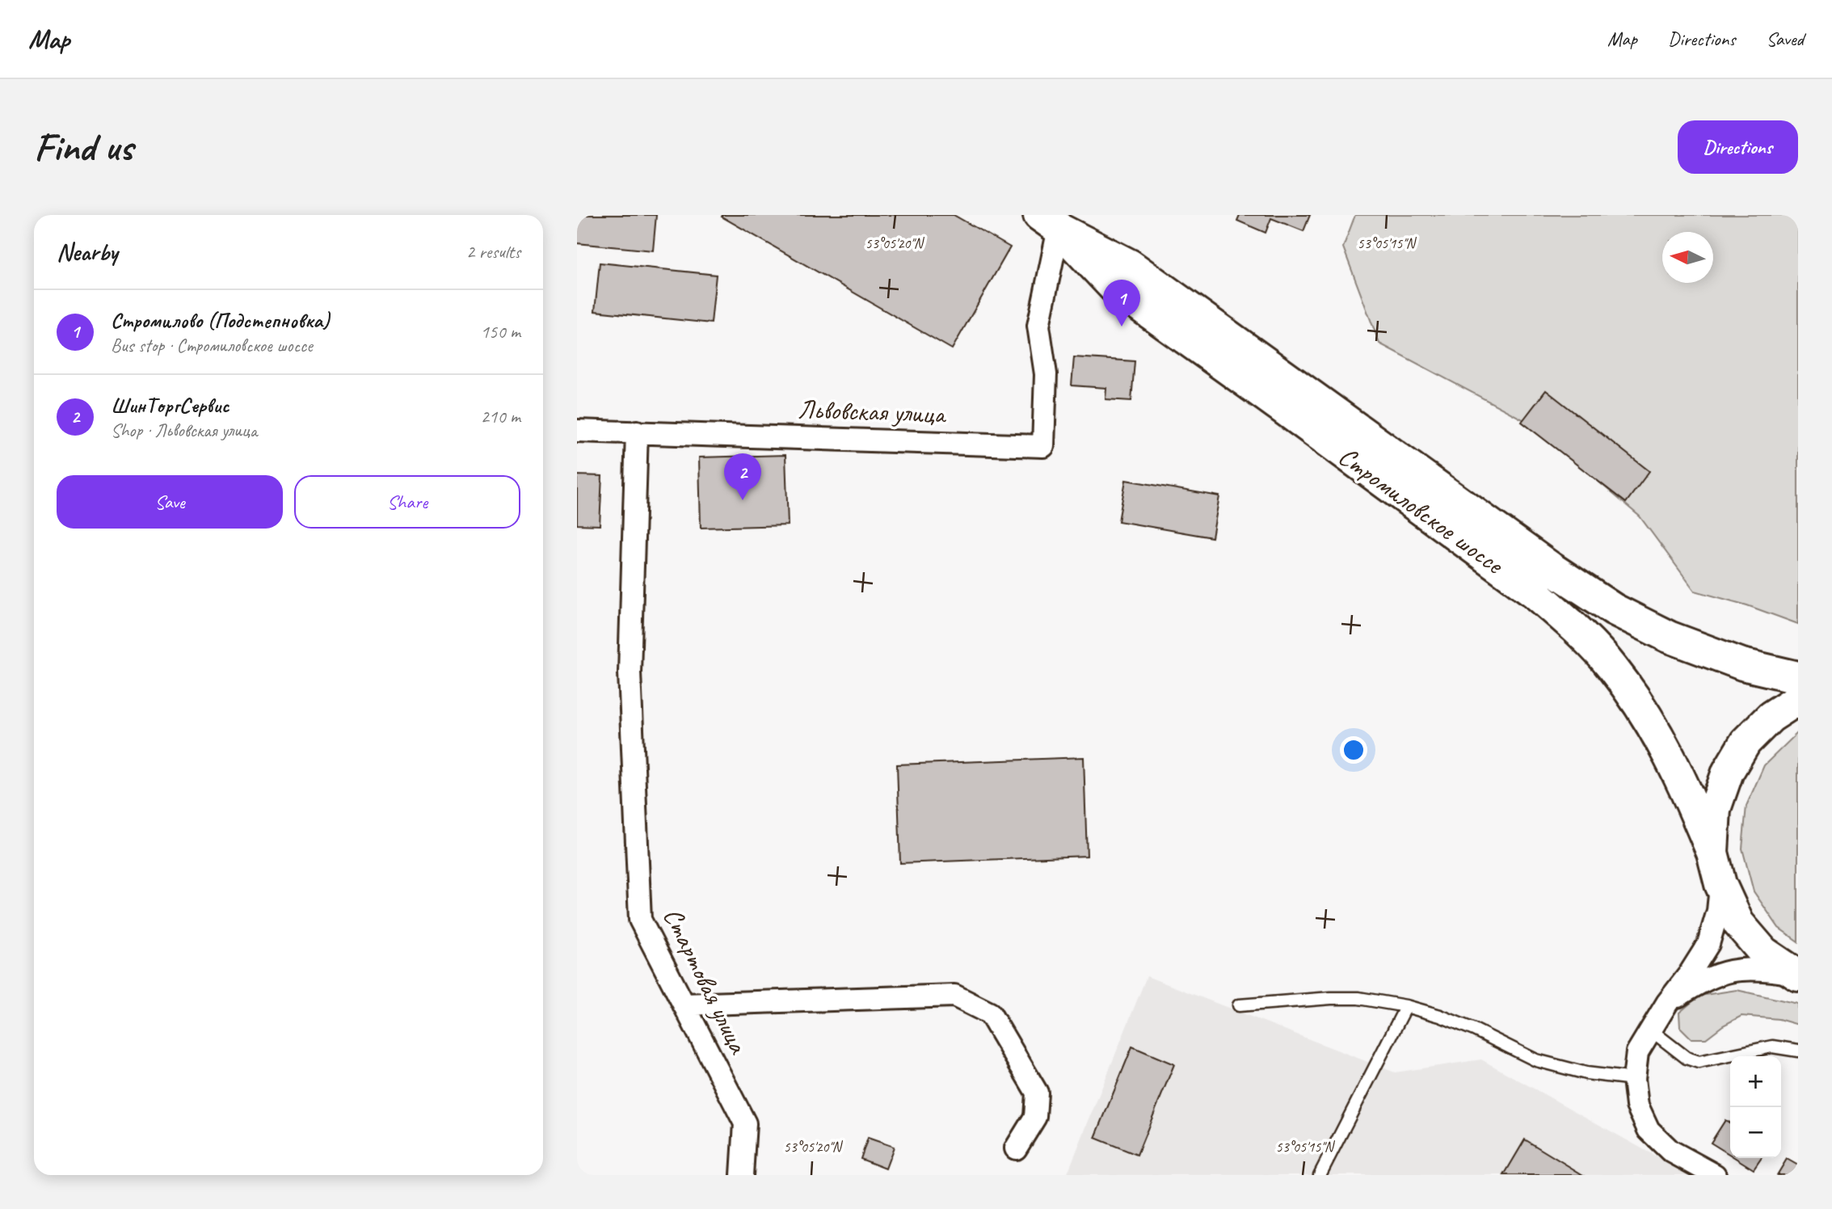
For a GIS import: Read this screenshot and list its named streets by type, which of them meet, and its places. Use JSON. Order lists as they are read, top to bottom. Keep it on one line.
{"streets":{"main road":["Стромиловское шоссе"],"street":["Львовская улица","Стартовая улица"]},"crossings":[["Львовская улица","Стромиловское шоссе"],["Львовская улица","Стартовая улица"]],"north":"left","page":{"header":"Map","nav":["Map","Directions","Saved"],"buttons":["Directions",["Save","Share"]],"title":"Find us","heading":["Nearby","2 results"],"pins":["1","2"],"list":[{"mark":"1","name":"Стромилово (Подстепновка)","note":"Bus stop · Стромиловское шоссе","value":"150 m"},{"mark":"2","name":"ШинТоргСервис","note":"Shop · Львовская улица","value":"210 m"}],"map_buttons":["+","−"]},"coordinates":["53°05'20\"N","53°05'15\"N"]}
